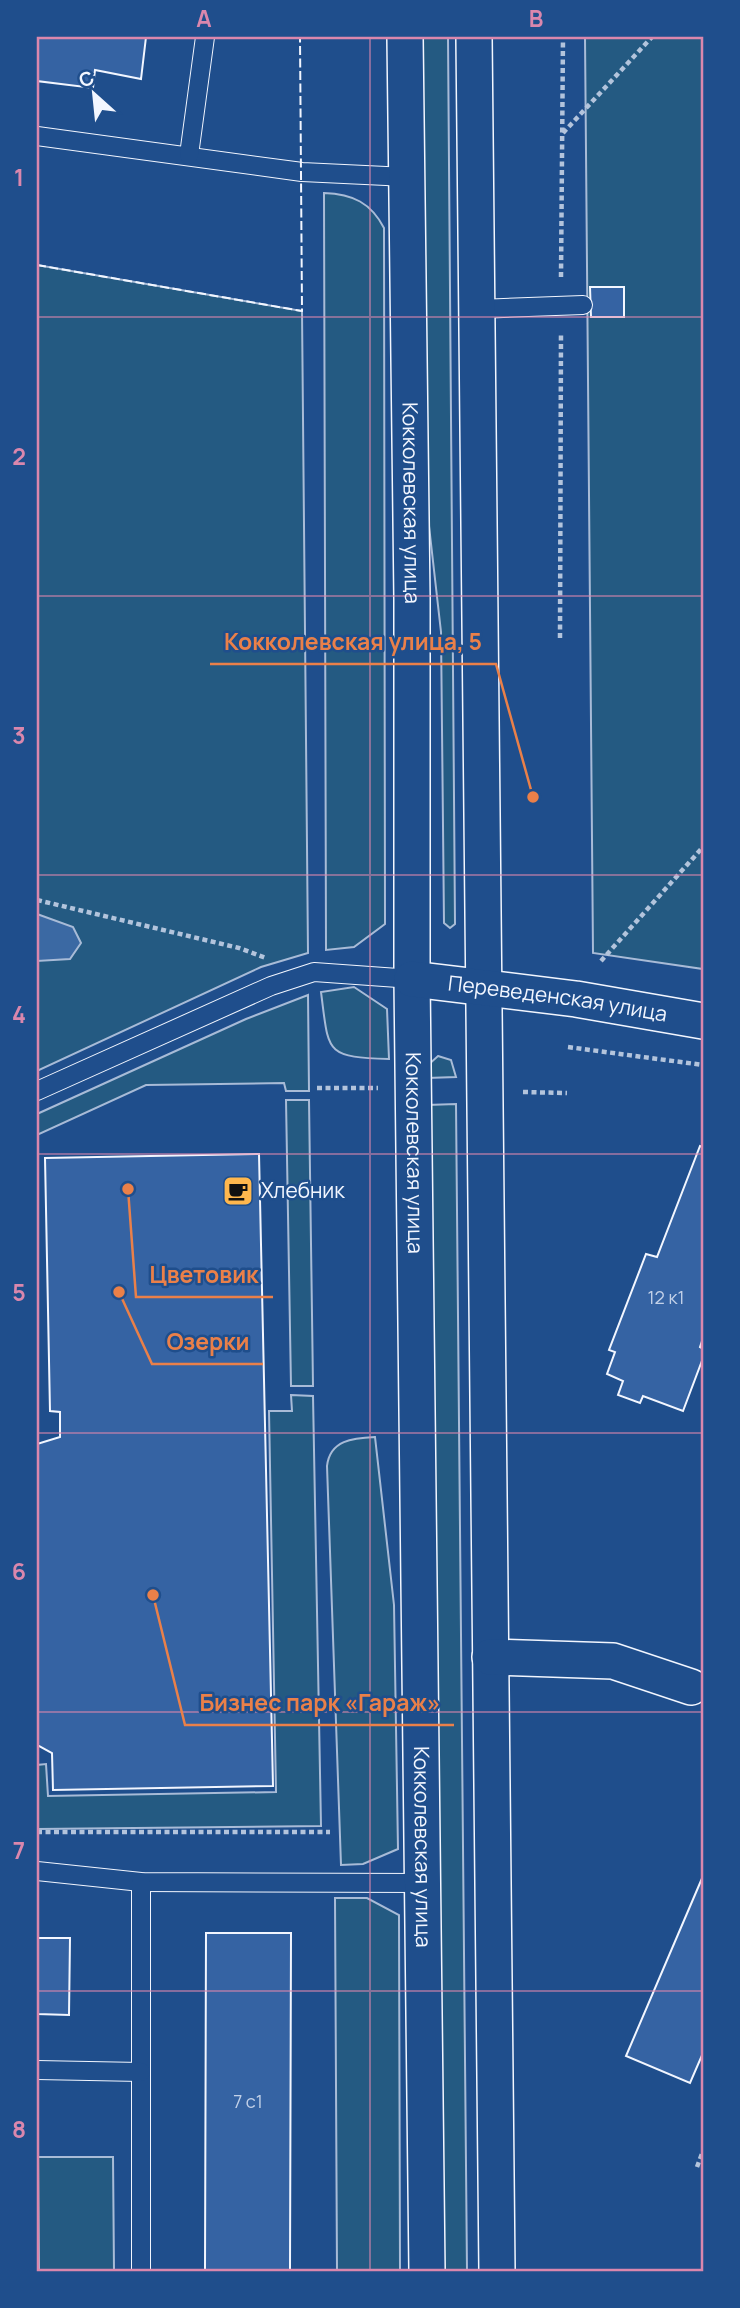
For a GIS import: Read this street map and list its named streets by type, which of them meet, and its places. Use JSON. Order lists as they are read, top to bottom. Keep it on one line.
{"streets":{"street":["Кокколевская улица","Переведенская улица"]},"crossings":[["Кокколевская улица","Переведенская улица"]],"places":{"other":["Кокколевская улица, 5","Цветовик","Озерки","Бизнес парк «Гараж»"],"cafe":["Хлебник"]},"house_numbers":["12 к1","7 с1"],"north":"top left","grid":{"columns":["A","B"],"rows":["1","2","3","4","5","6","7","8"]}}
